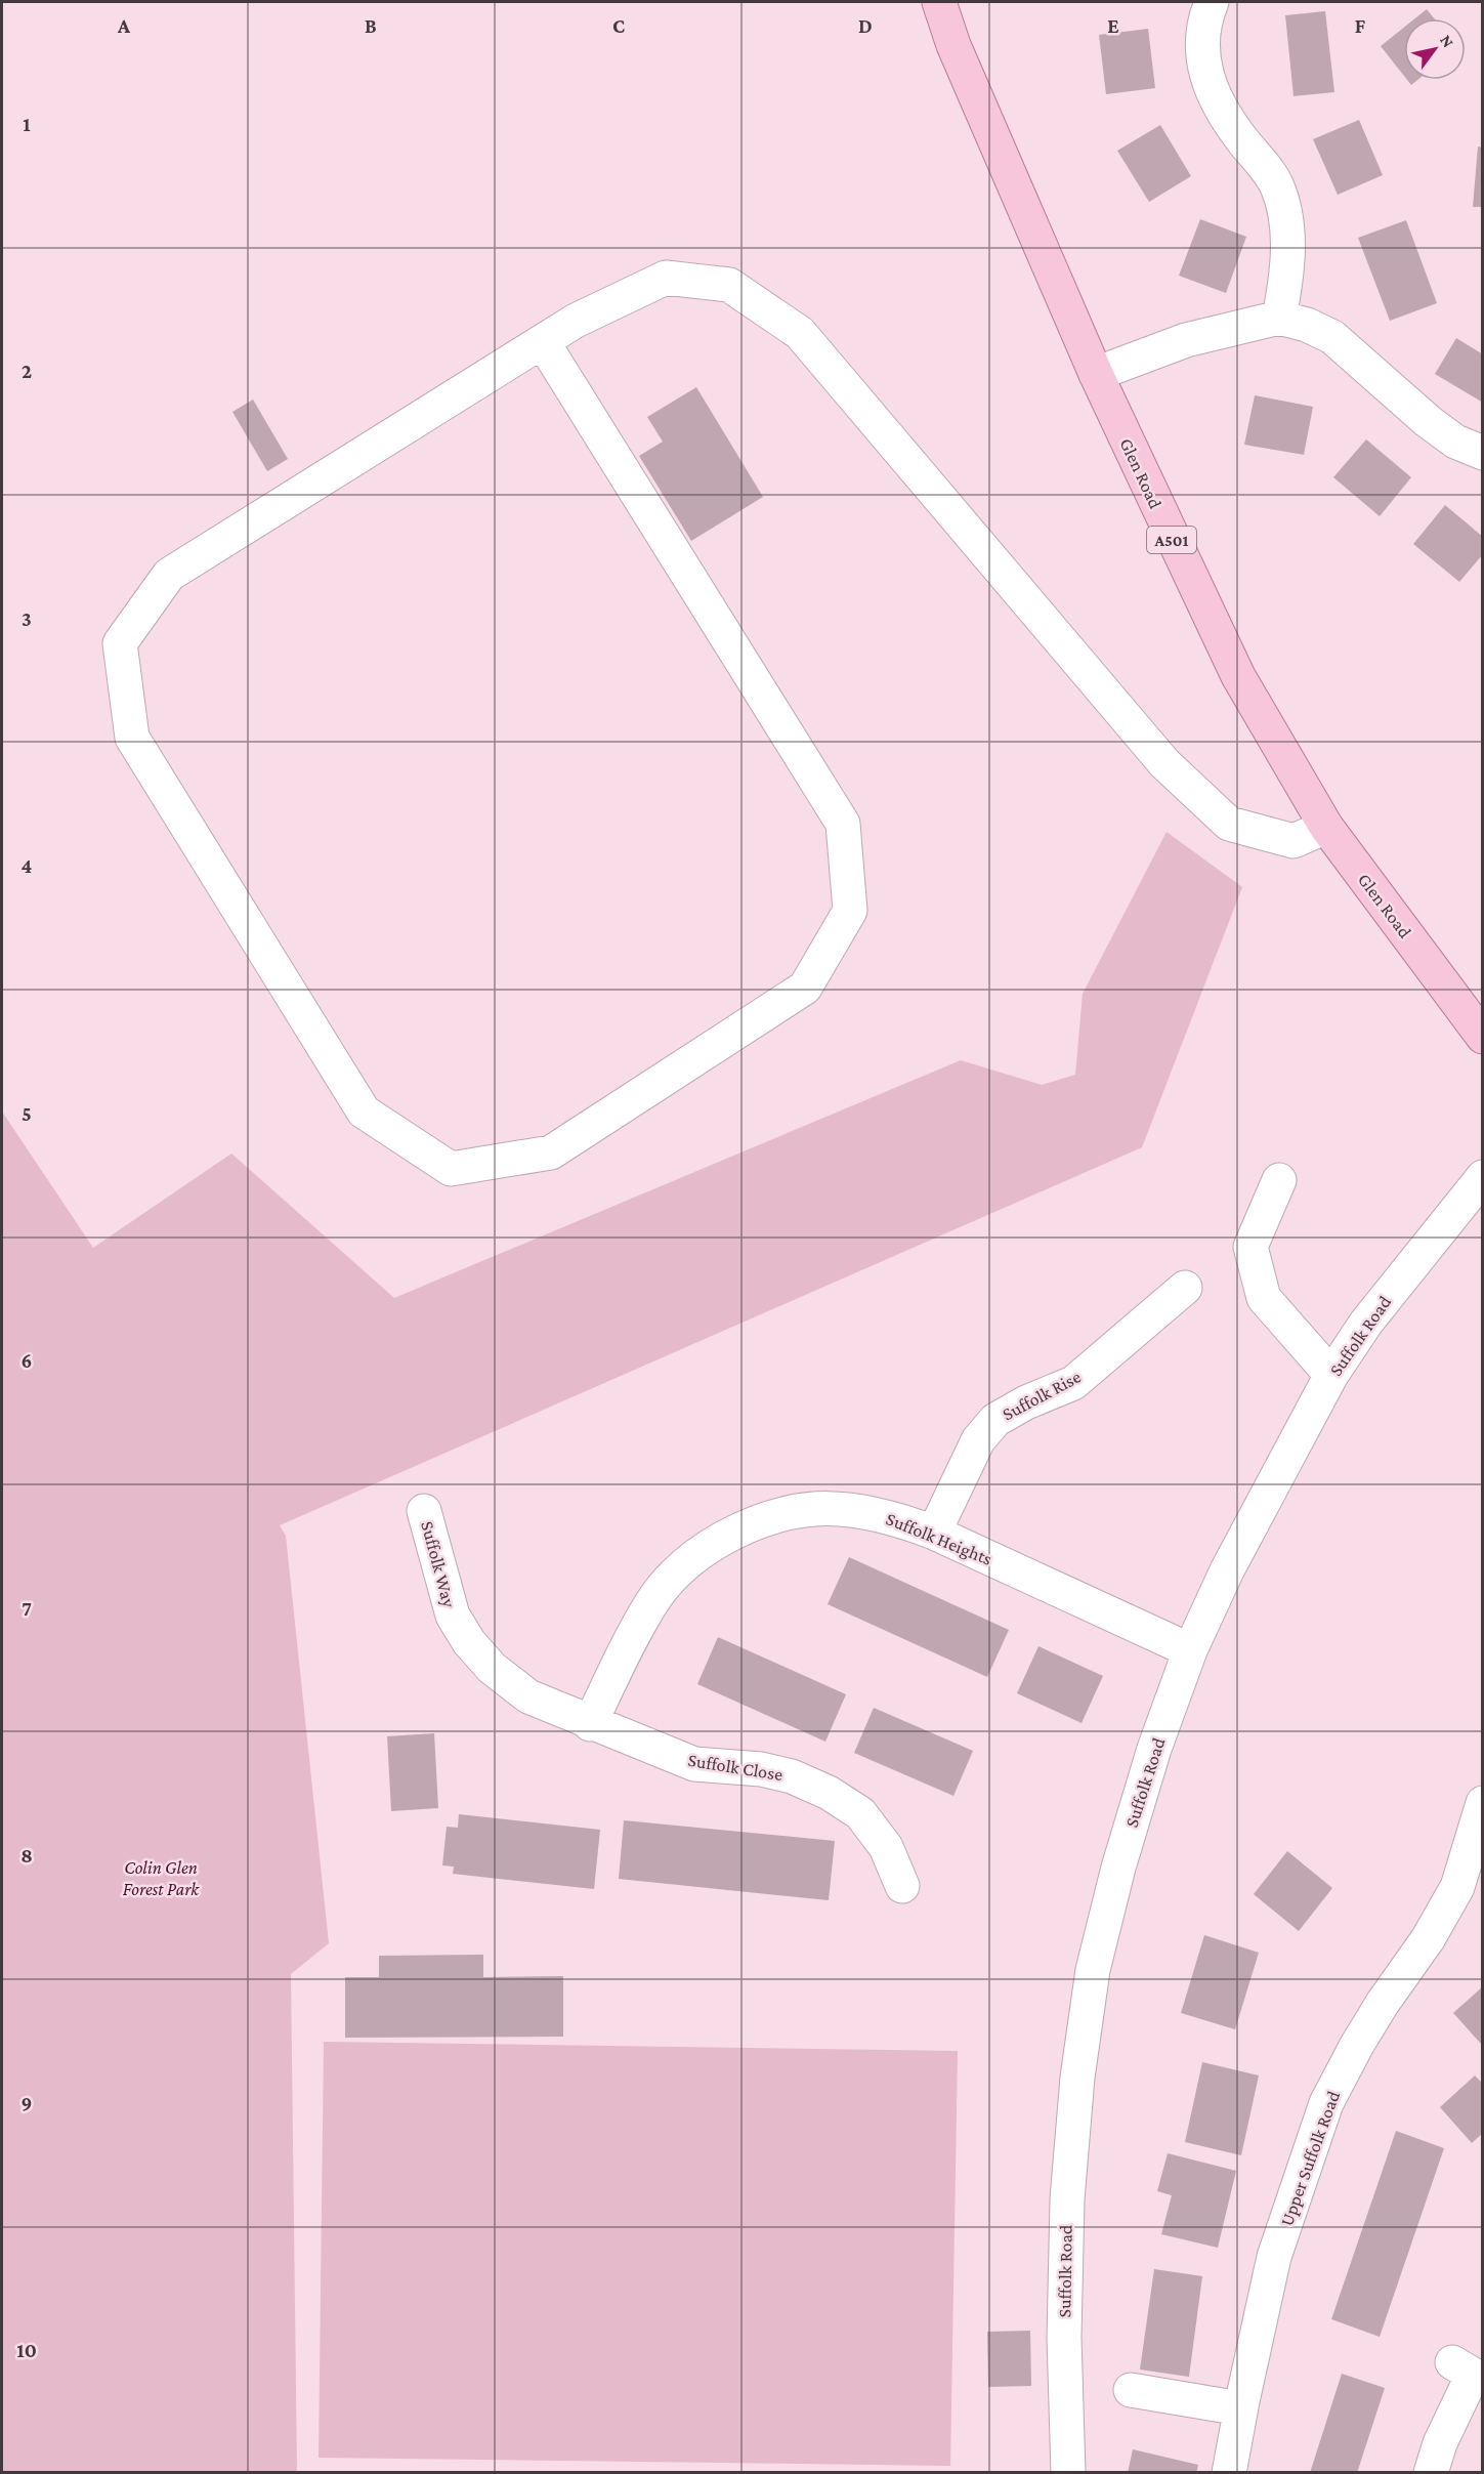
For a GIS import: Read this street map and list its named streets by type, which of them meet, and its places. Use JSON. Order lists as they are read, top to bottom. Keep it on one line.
{"streets":{"main road":["Glen Road","A501"],"street":["Suffolk Road","Suffolk Rise","Suffolk Heights","Suffolk Way","Suffolk Close","Upper Suffolk Road"]},"crossings":[["Suffolk Road","Suffolk Heights"],["Suffolk Rise","Suffolk Heights"],["Suffolk Heights","Suffolk Close"],["Suffolk Way","Suffolk Close"]],"parks":["Colin Glen Forest Park"],"north":"top right","grid":{"columns":["A","B","C","D","E","F"],"rows":["1","2","3","4","5","6","7","8","9","10"]}}
